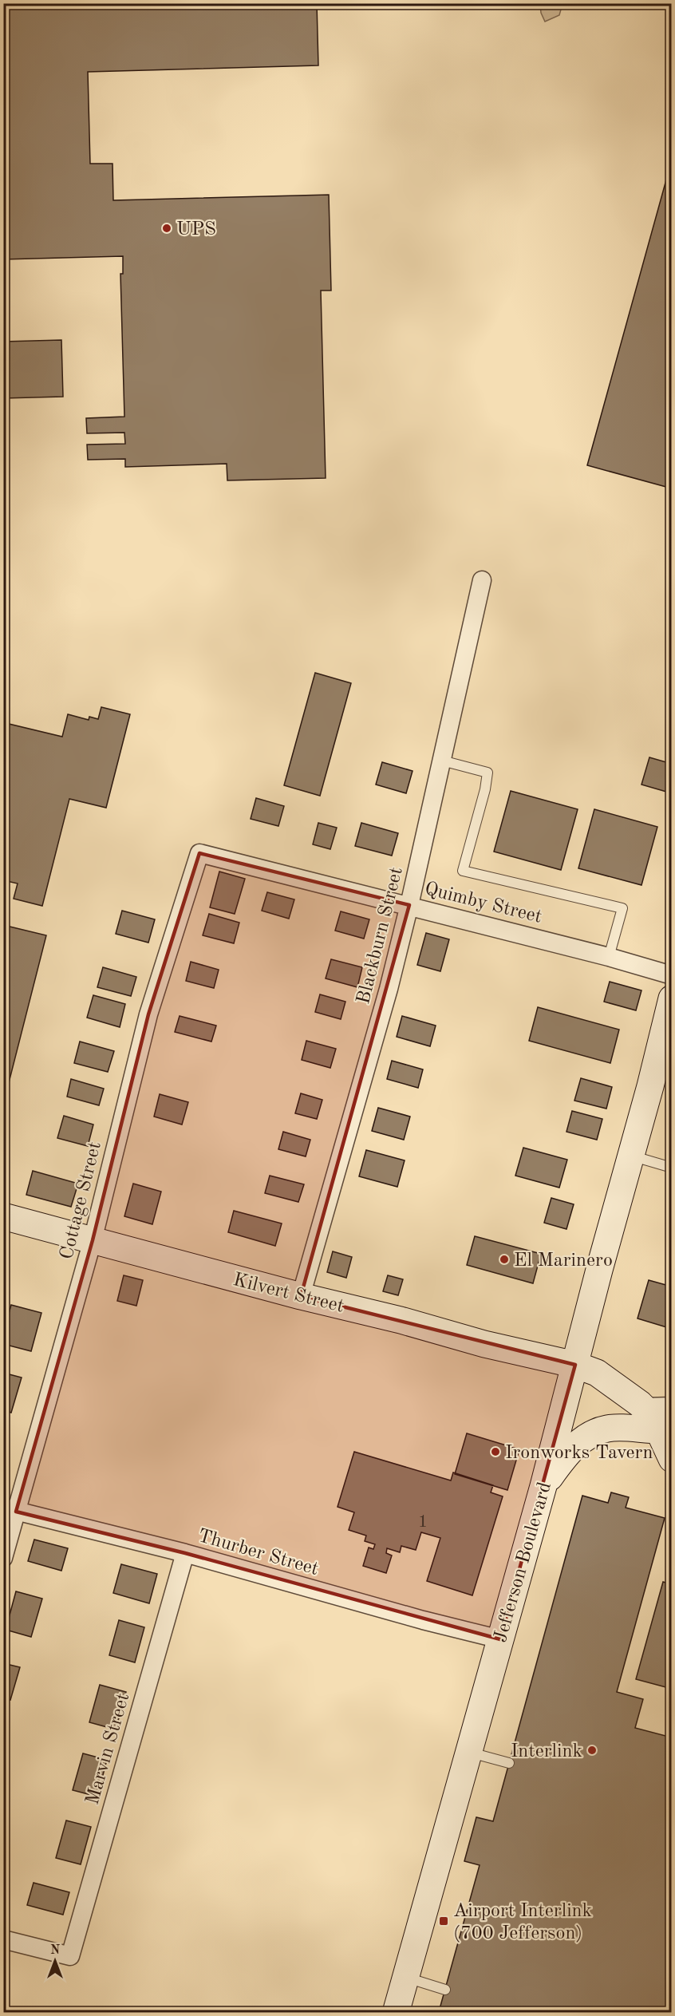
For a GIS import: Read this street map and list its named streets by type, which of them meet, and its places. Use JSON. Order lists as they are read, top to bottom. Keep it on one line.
{"streets":{"main road":["Kilvert Street","Jefferson Boulevard"],"street":["Quimby Street","Blackburn Street","Cottage Street","Thurber Street","Marvin Street"]},"crossings":[["Quimby Street","Blackburn Street"],["Quimby Street","Cottage Street"],["Blackburn Street","Kilvert Street"],["Cottage Street","Kilvert Street"],["Cottage Street","Thurber Street"],["Kilvert Street","Jefferson Boulevard"],["Thurber Street","Jefferson Boulevard"],["Thurber Street","Marvin Street"]],"places":{"other":["UPS","El Marinero","Ironworks Tavern","Interlink"],"transit":["Airport Interlink (700 Jefferson)"]},"house_numbers":["1"],"north":"top"}
